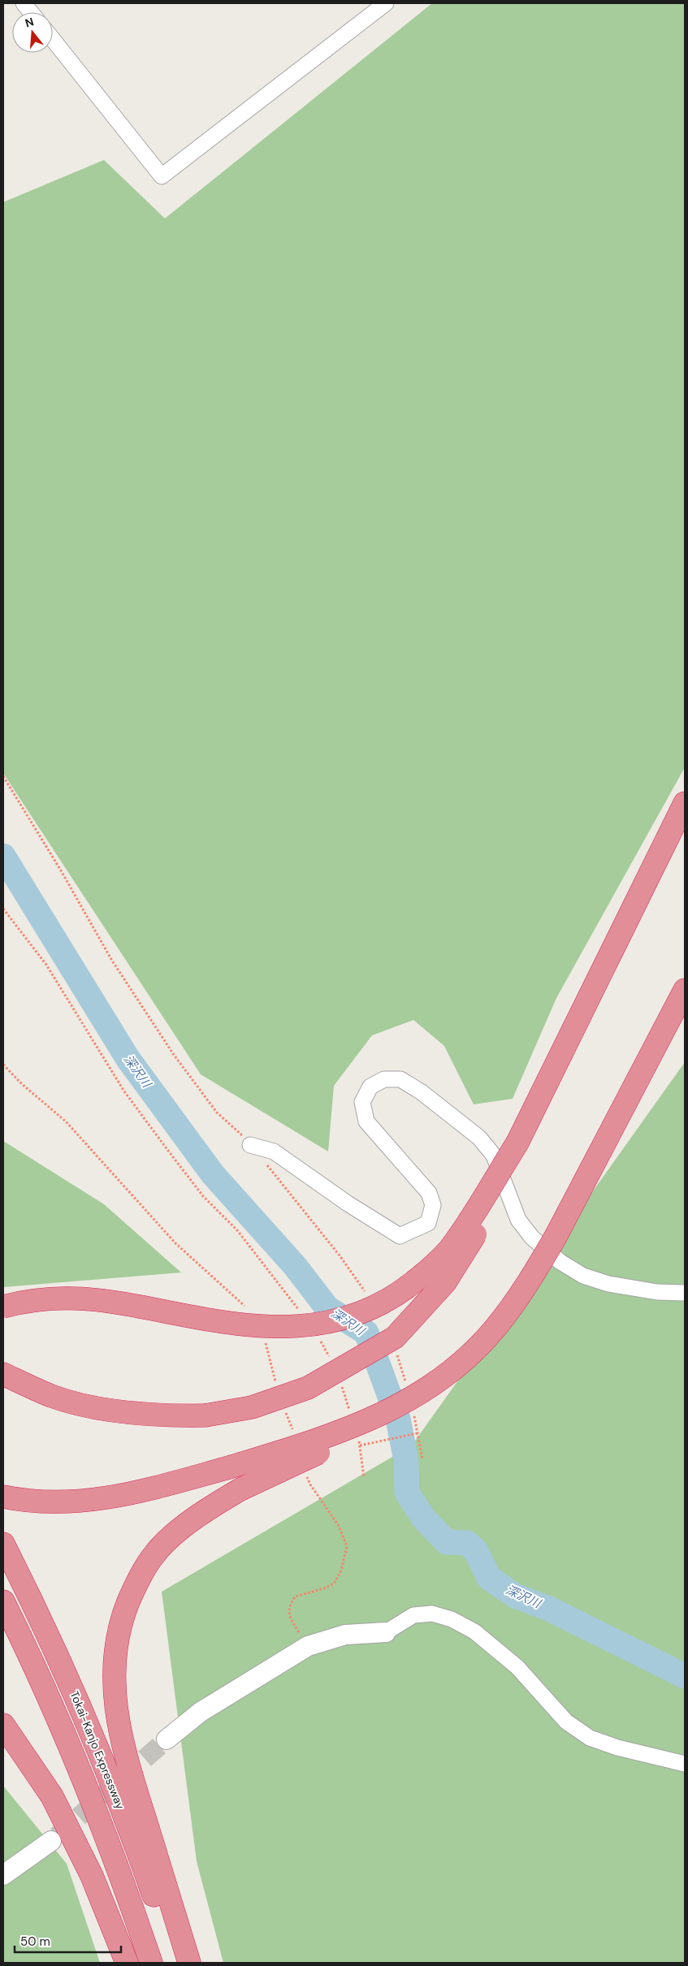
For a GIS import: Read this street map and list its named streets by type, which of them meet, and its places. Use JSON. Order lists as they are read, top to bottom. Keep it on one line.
{"streets":{"highway":["Tokai-Kanjo Expressway"]},"water":["深沢川"],"scale_bar":"50 m","north":"top"}
